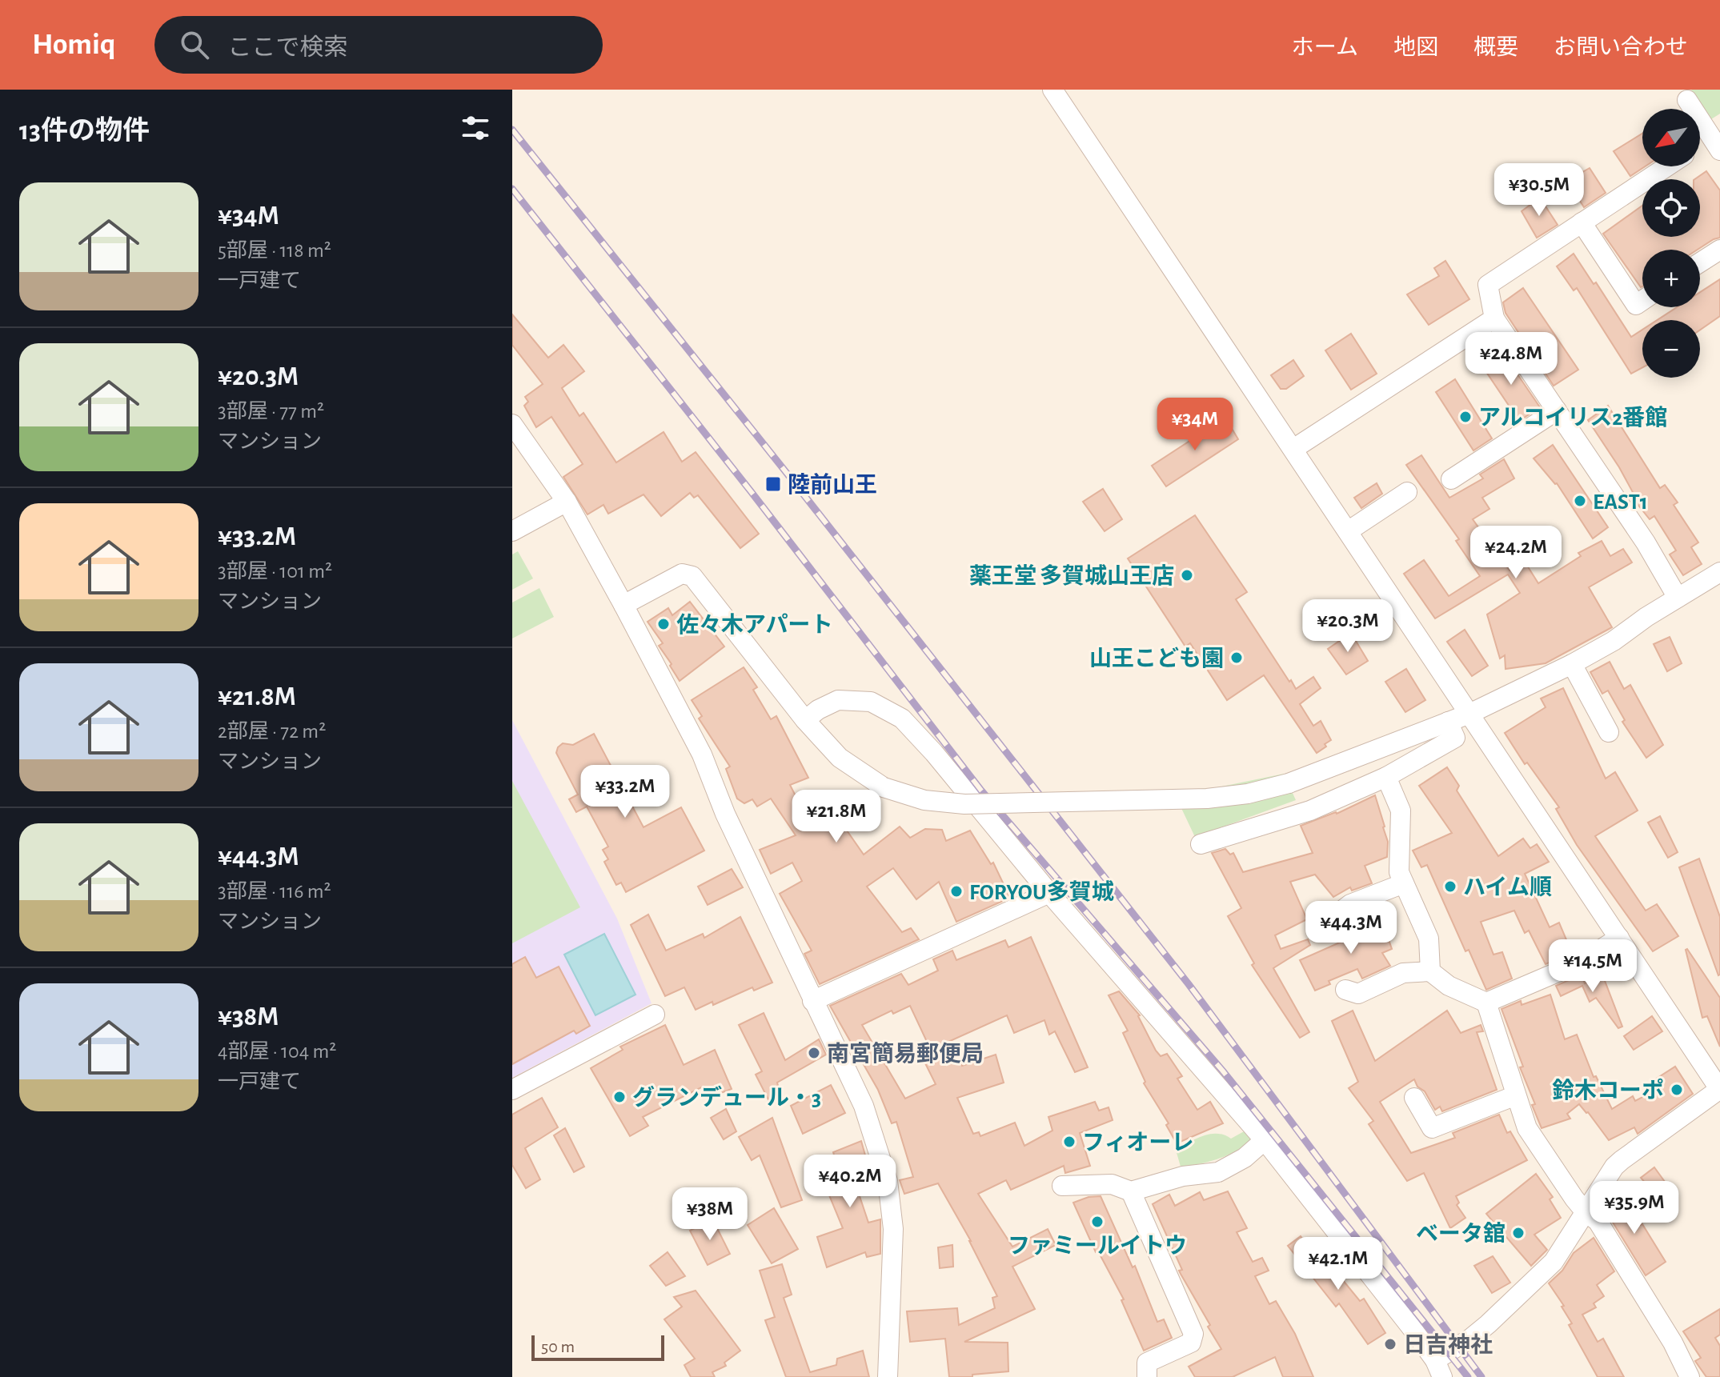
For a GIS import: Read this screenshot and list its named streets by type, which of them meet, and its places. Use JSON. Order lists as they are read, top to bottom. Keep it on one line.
{"places":{"other":["アルコイリス2番館","EAST1","薬王堂 多賀城山王店","佐々木アパート","山王こども園","ハイム順","FORYOU多賀城","南宮簡易郵便局","鈴木コーポ","グランデュール・3","フィオーレ","ファミールイトウ","ベータ舘","日吉神社"],"transit":["陸前山王"]},"scale_bar":"50 m","north":"bottom left","page":{"header":"Homiq","search":"ここで検索","nav":["ホーム","地図","概要","お問い合わせ"],"heading":"13件の物件","map_buttons":["+","−"],"price":["¥30.5M","¥24.8M","¥34M","¥24.2M","¥20.3M","¥33.2M","¥21.8M","¥44.3M","¥14.5M","¥40.2M","¥35.9M","¥38M","¥42.1M"],"list":[{"name":"¥34M","note":"5部屋 · 118 m² · 一戸建て"},{"name":"¥20.3M","note":"3部屋 · 77 m² · マンション"},{"name":"¥33.2M","note":"3部屋 · 101 m² · マンション"},{"name":"¥21.8M","note":"2部屋 · 72 m² · マンション"},{"name":"¥44.3M","note":"3部屋 · 116 m² · マンション"},{"name":"¥38M","note":"4部屋 · 104 m² · 一戸建て"}],"scale":"50 m"}}
